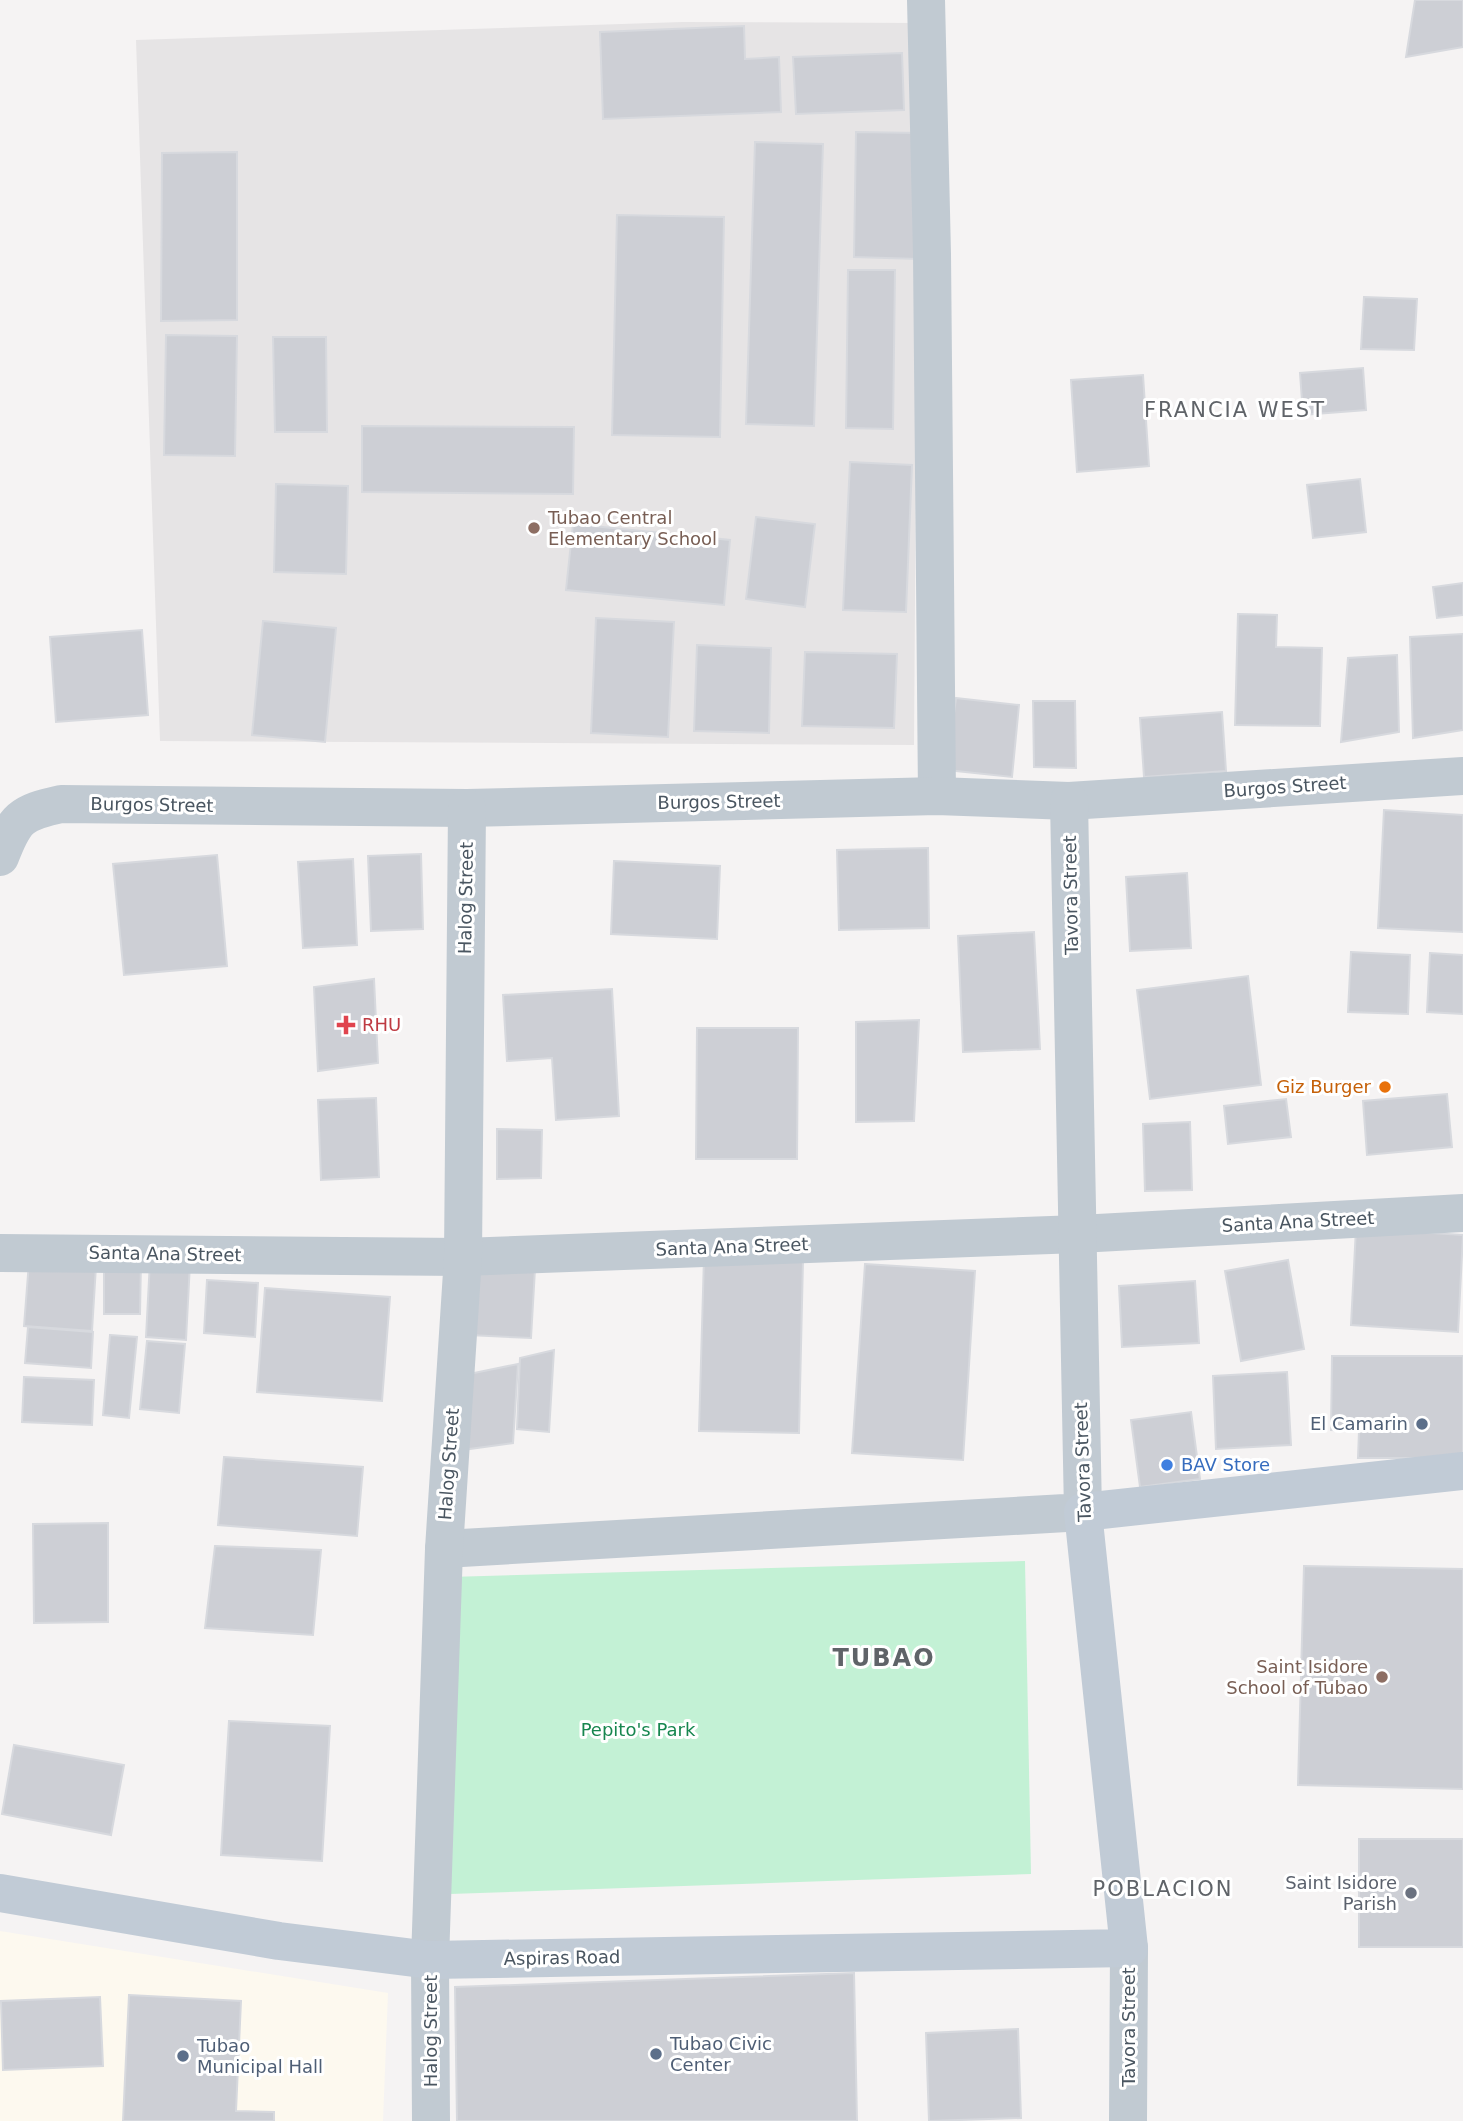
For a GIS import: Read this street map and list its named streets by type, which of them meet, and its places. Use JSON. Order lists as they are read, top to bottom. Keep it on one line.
{"streets":{"main road":["Tavora Street","Aspiras Road"],"street":["Burgos Street","Halog Street","Santa Ana Street"]},"crossings":[["Burgos Street","Tavora Street"],["Burgos Street","Halog Street"],["Tavora Street","Santa Ana Street"],["Tavora Street","Aspiras Road"],["Halog Street","Santa Ana Street"],["Halog Street","Aspiras Road"]],"districts":["FRANCIA WEST","TUBAO","POBLACION"],"parks":["Pepito's Park"],"places":{"other":["Tubao Central Elementary School","Giz Burger","El Camarin","BAV Store","Saint Isidore School of Tubao","Saint Isidore Parish","Tubao Civic Center","Tubao Municipal Hall"],"health":["RHU"]}}
